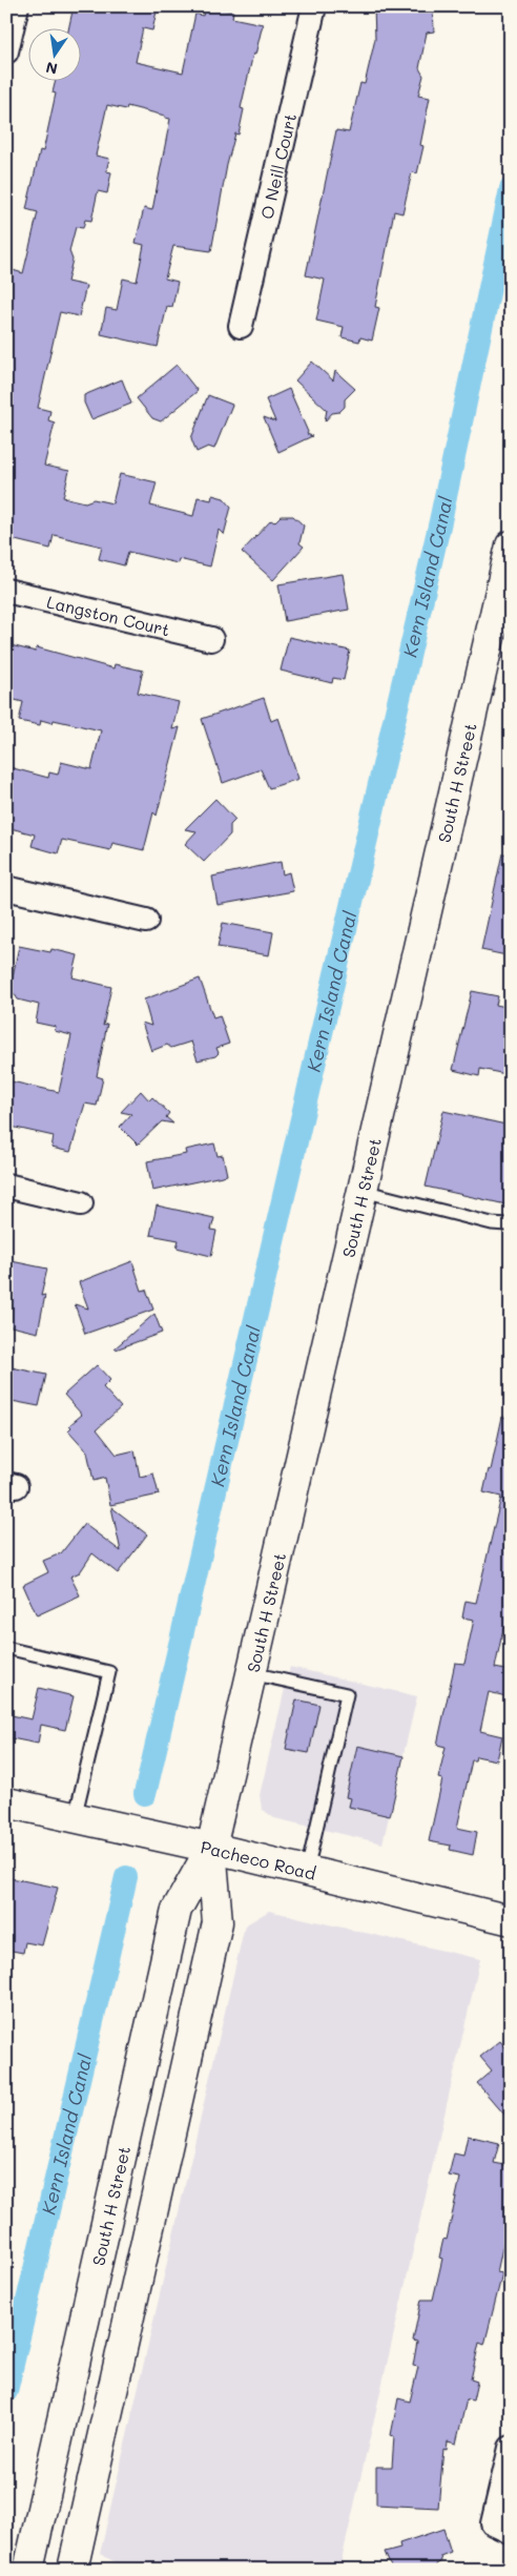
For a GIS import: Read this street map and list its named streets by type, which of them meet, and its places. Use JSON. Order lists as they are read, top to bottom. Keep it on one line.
{"streets":{"street":["O Neill Court","Langston Court","South H Street","Pacheco Road"]},"crossings":[["South H Street","Pacheco Road"]],"water":["Kern Island Canal"],"north":"bottom"}
